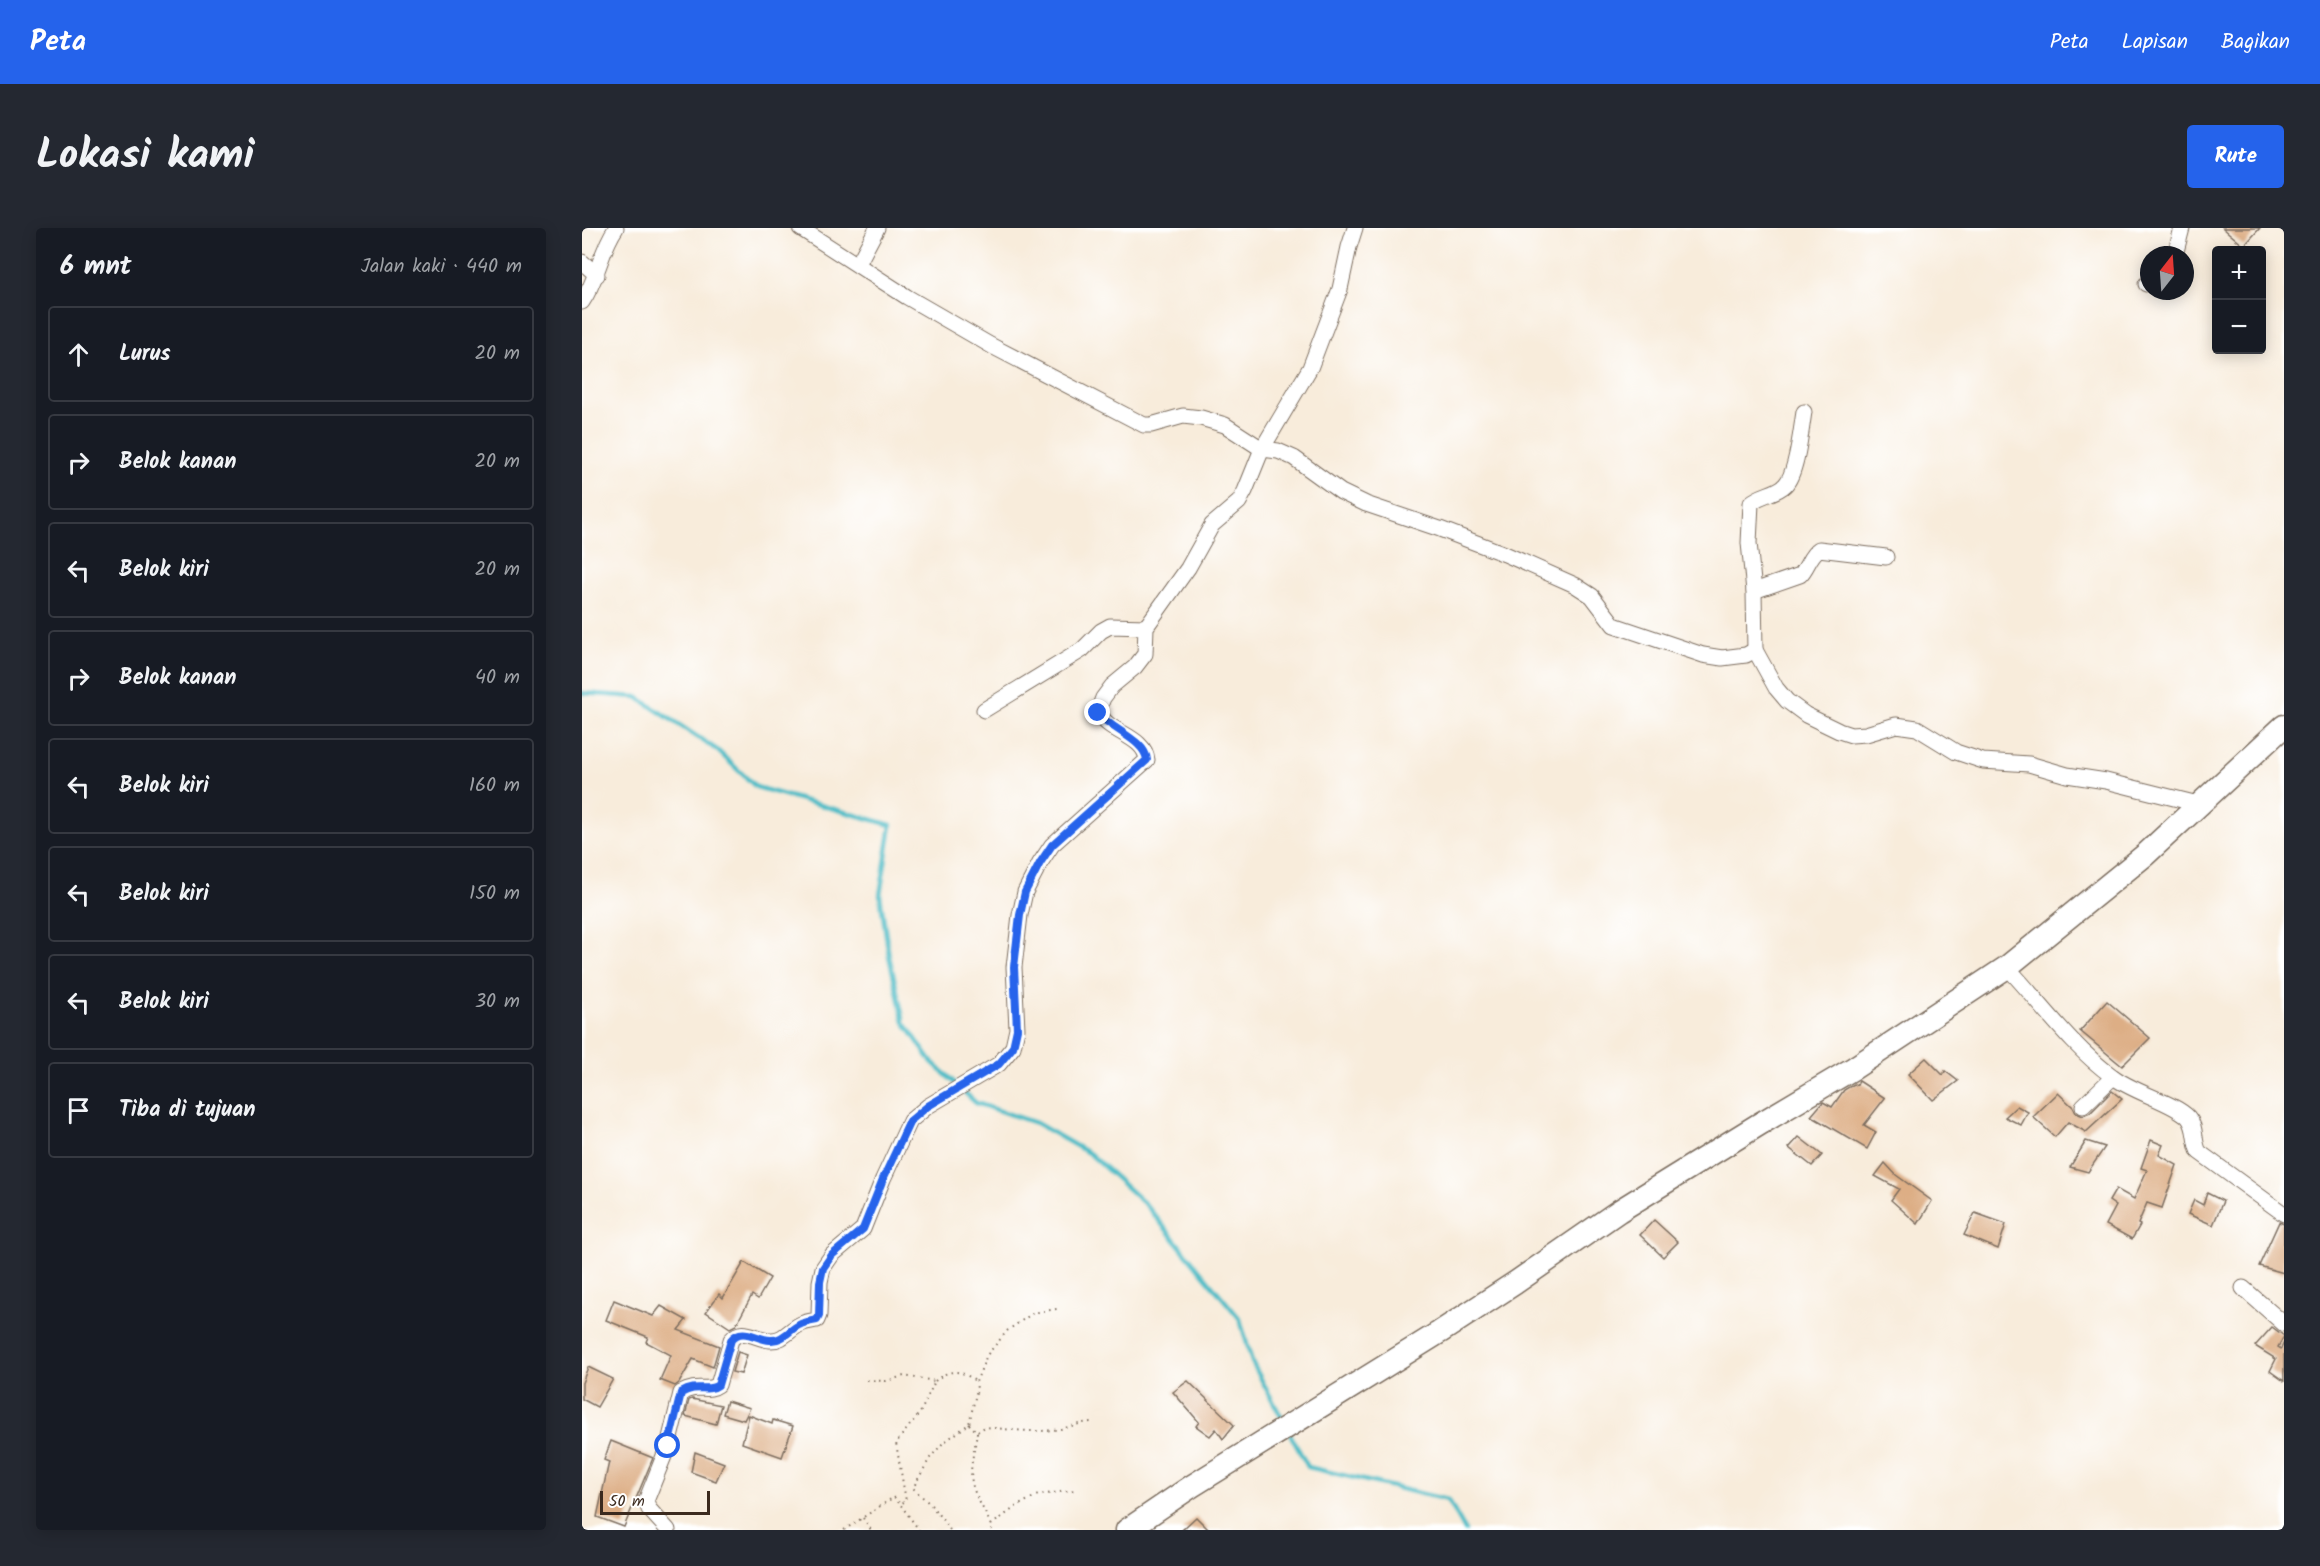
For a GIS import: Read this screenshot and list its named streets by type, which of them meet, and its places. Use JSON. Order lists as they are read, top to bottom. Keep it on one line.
{"scale_bar":"50 m","north":"top","page":{"header":"Peta","nav":["Peta","Lapisan","Bagikan"],"title":"Lokasi kami","buttons":"Rute","heading":["6 mnt","Jalan kaki · 440 m"],"map_buttons":["+","−"],"list":[["Lurus","20 m"],["Belok kanan","20 m"],["Belok kiri","20 m"],["Belok kanan","40 m"],["Belok kiri","160 m"],["Belok kiri","150 m"],["Belok kiri","30 m"],"Tiba di tujuan"],"scale":"50 m"}}
